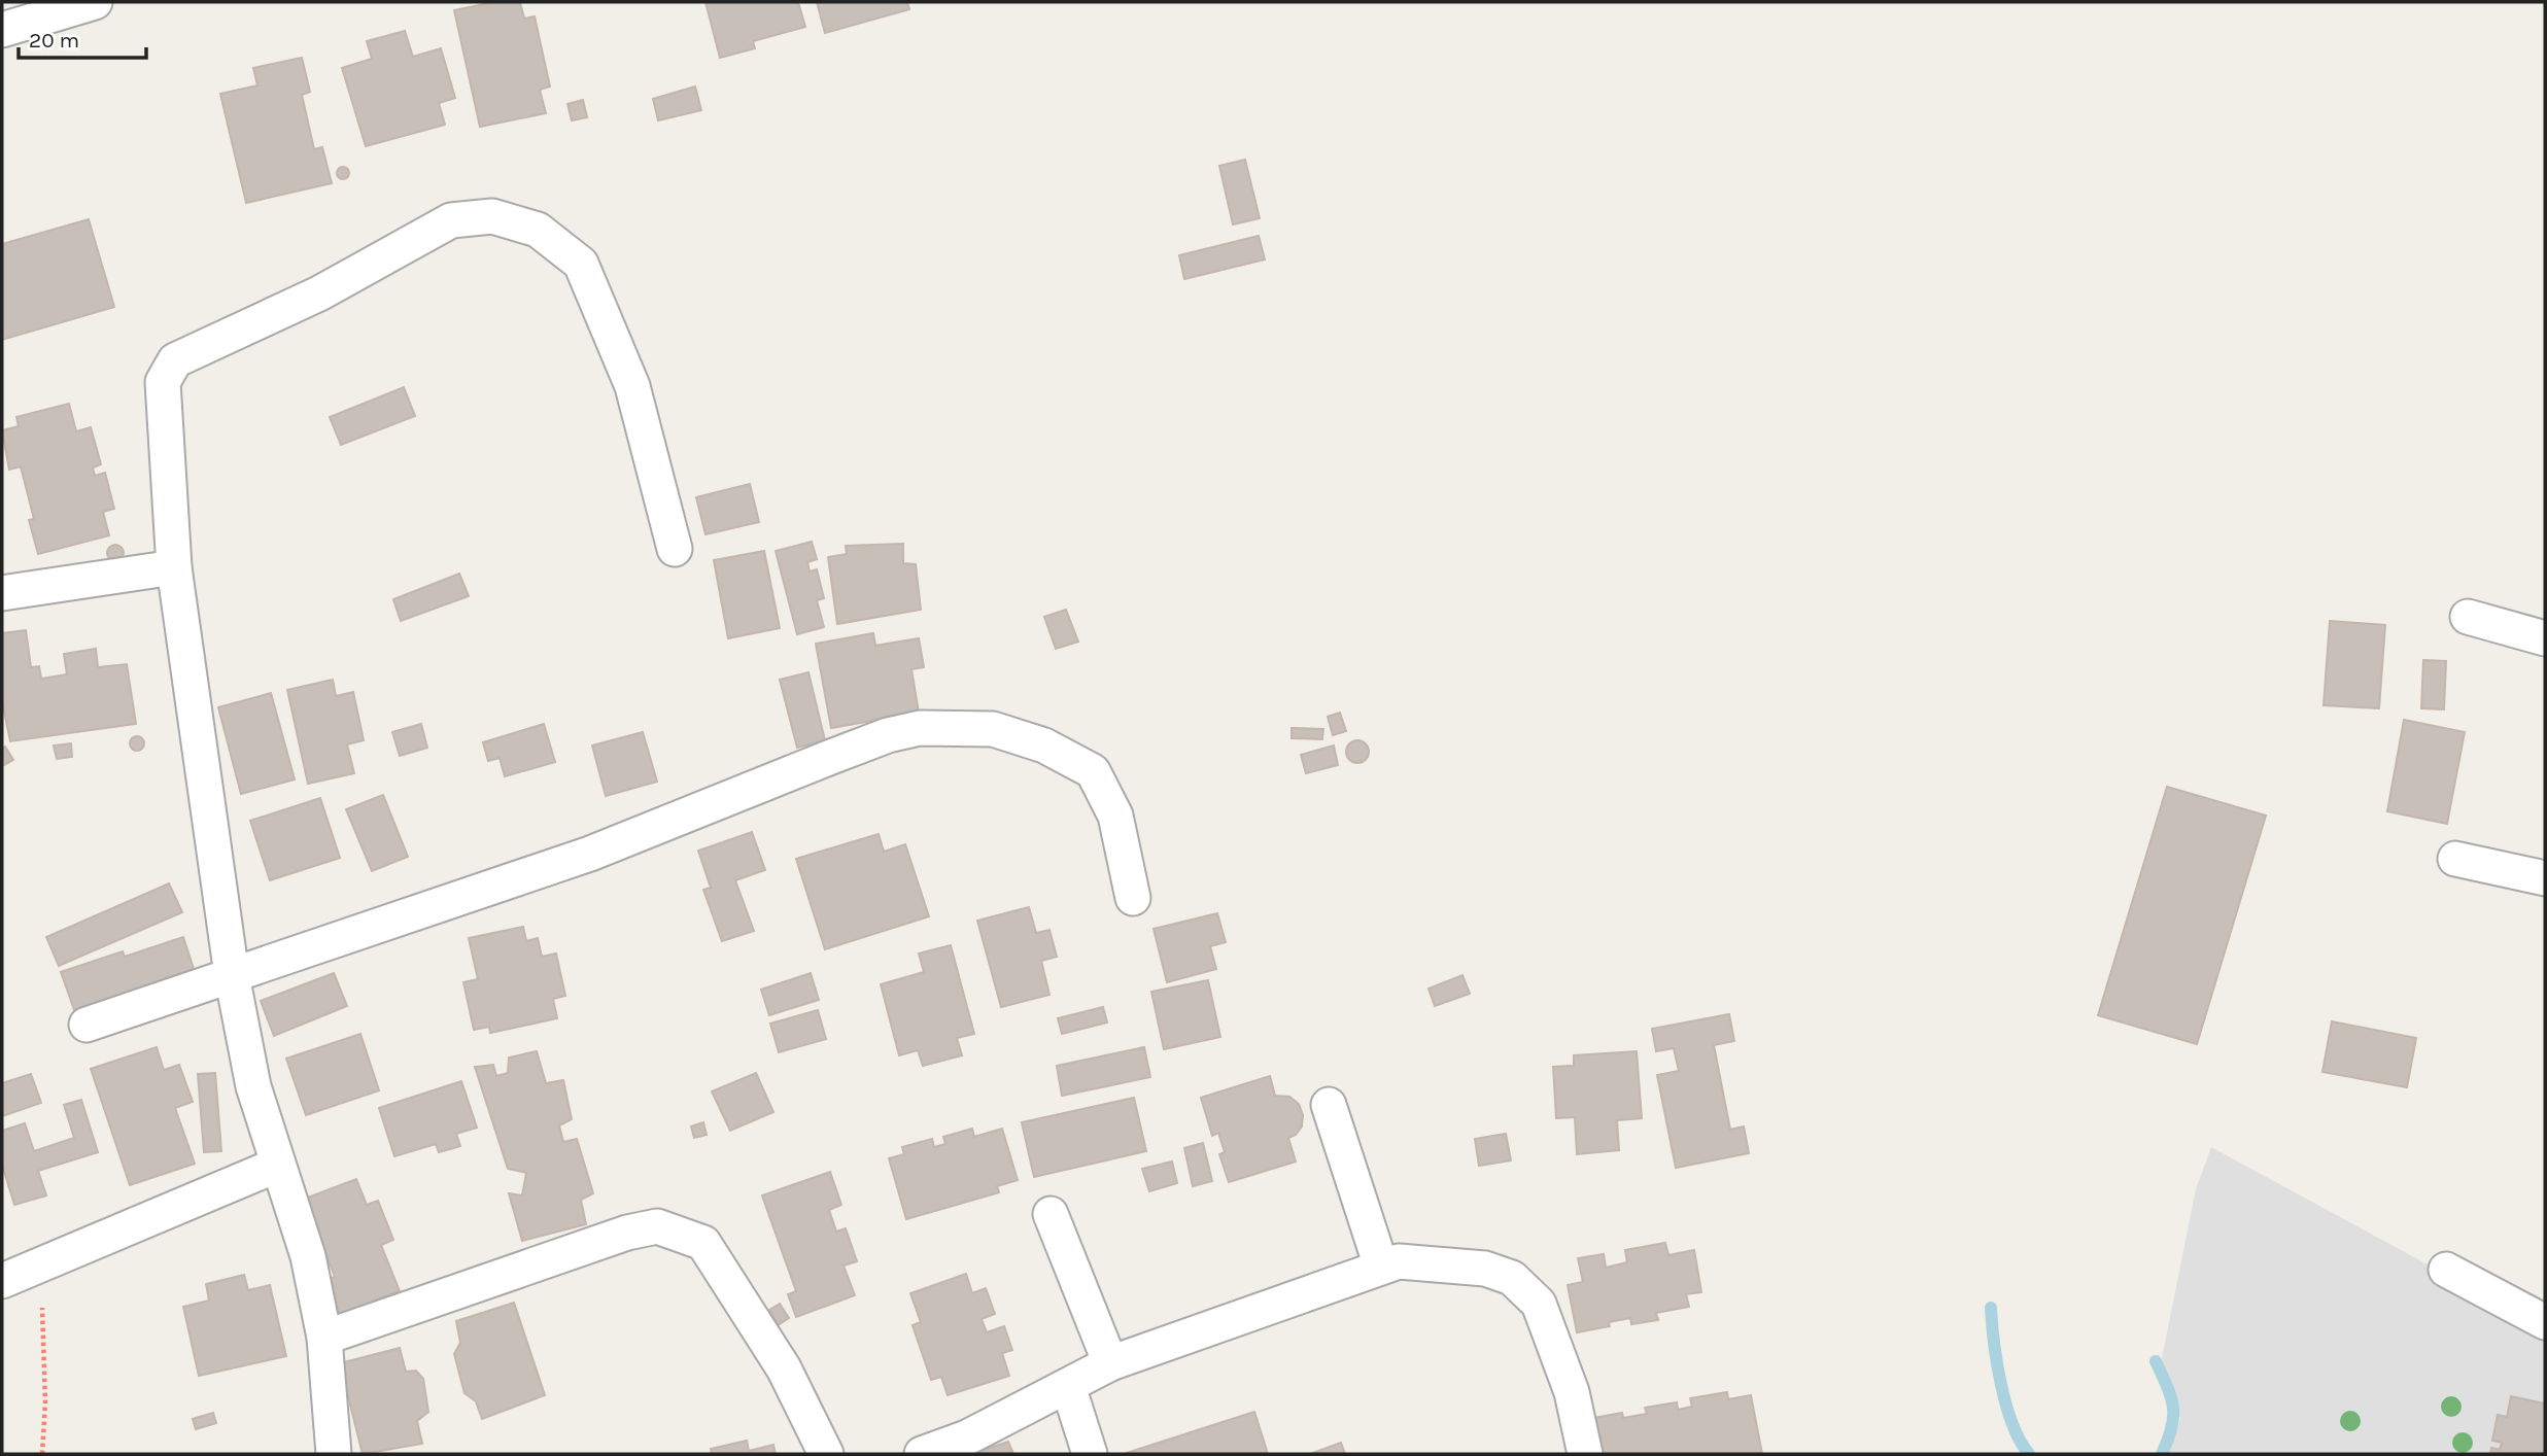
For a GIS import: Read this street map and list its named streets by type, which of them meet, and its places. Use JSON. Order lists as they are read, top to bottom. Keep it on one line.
{"scale_bar":"20 m"}
